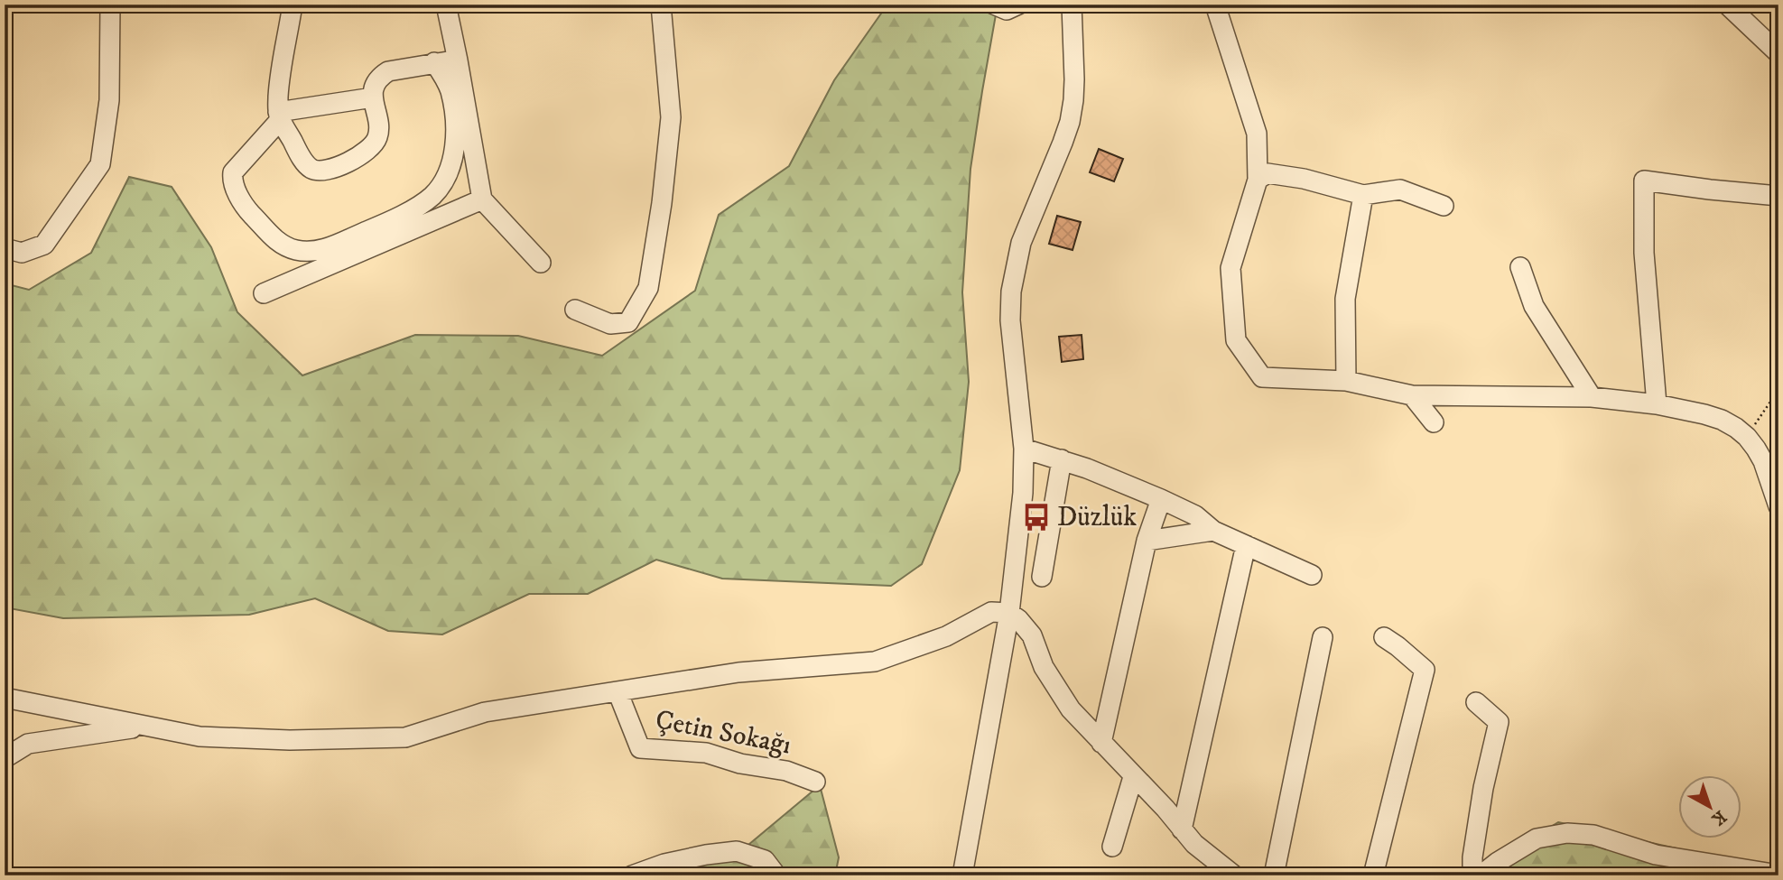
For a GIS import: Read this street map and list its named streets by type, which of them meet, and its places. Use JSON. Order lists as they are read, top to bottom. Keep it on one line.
{"streets":{"street":["Çetin Sokağı"]},"places":{"bus stop":["Düzlük"]},"north":"bottom right"}
